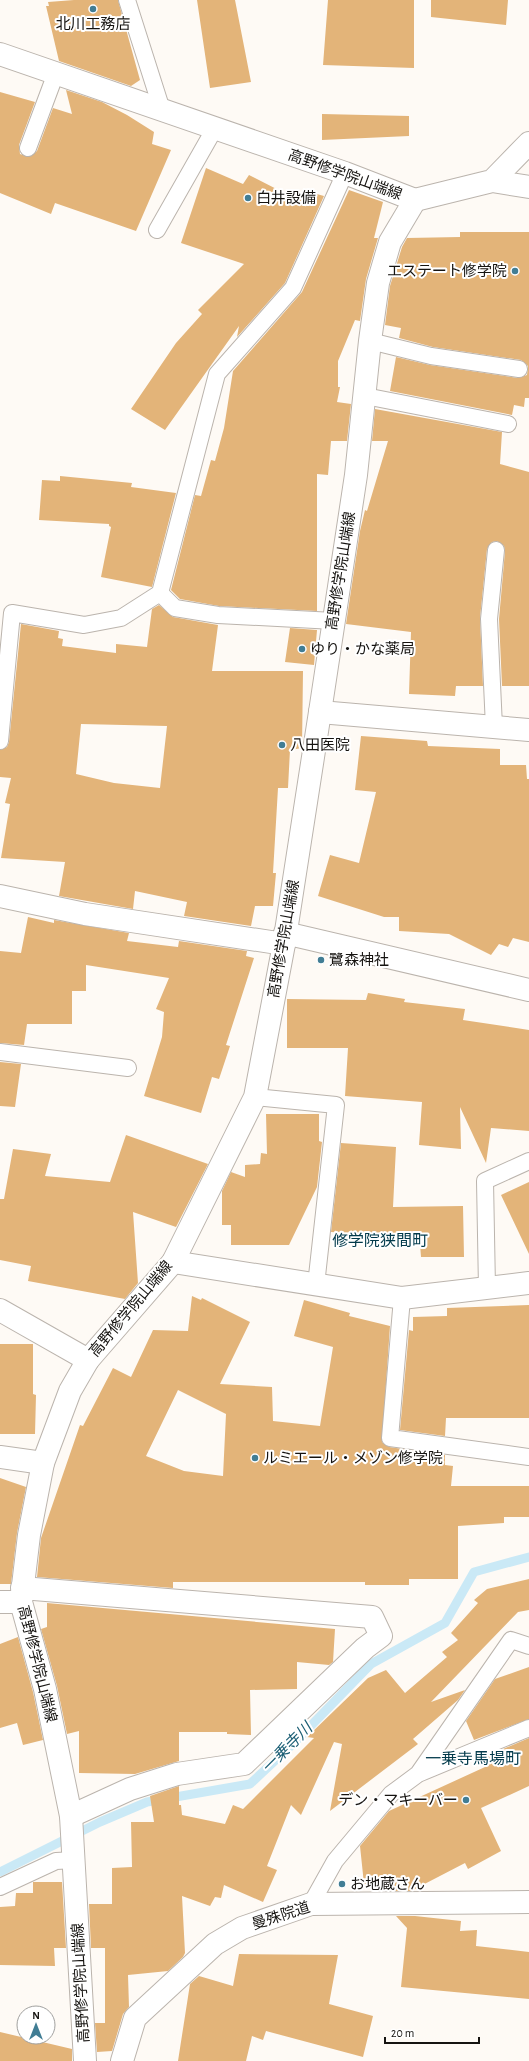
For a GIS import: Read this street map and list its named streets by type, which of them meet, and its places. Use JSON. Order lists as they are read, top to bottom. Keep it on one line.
{"streets":{"street":["高野修学院山端線","曼殊院道"]},"districts":["修学院狭間町","一乗寺馬場町"],"water":["一乗寺川"],"places":["北川工務店","白井設備","エステート修学院","ゆり・かな薬局","八田医院","鷺森神社","ルミエール・メゾン修学院","デン・マキーバー","お地蔵さん"],"scale_bar":"20 m","north":"top"}
